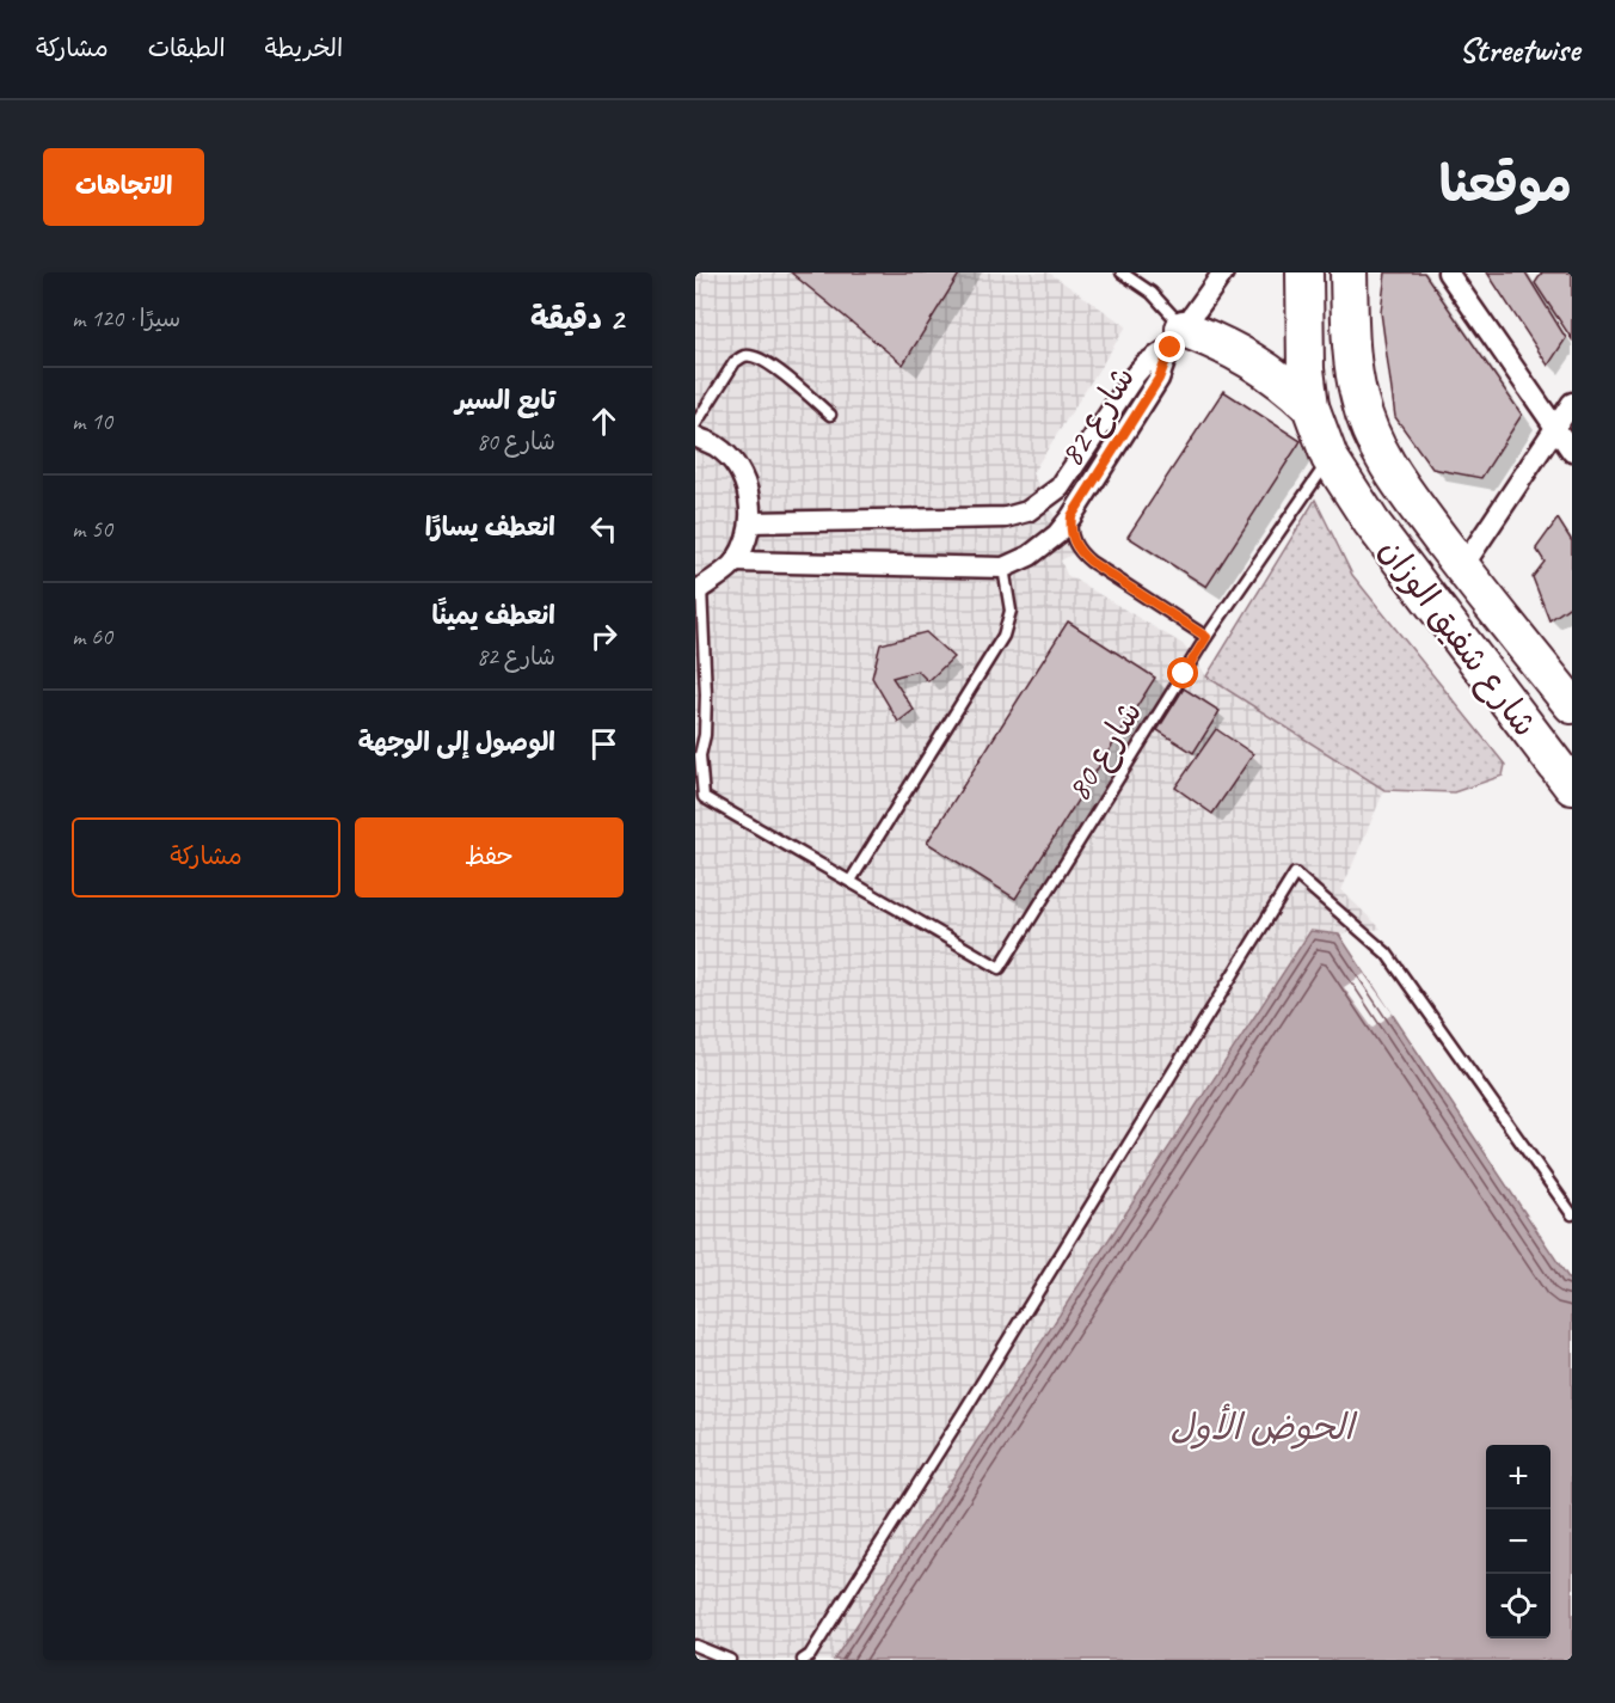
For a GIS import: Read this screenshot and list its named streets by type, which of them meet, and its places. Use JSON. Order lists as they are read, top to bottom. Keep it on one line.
{"streets":{"highway":["شارع شفيق الوزان"],"street":["شارع 82"],"lane":["شارع 80"]},"crossings":[["شارع شفيق الوزان","شارع 80"]],"water":["الحوض الأول"],"page":{"header":"Streetwise","nav":["الخريطة","الطبقات","مشاركة"],"title":"موقعنا","buttons":["الاتجاهات",["حفظ","مشاركة"]],"heading":["2 دقيقة","سيرًا · 120 m"],"list":[["تابع السير","شارع 80","10 m"],["انعطف يسارًا","50 m"],["انعطف يمينًا","شارع 82","60 m"],"الوصول إلى الوجهة"],"map_buttons":["+","−"]}}
